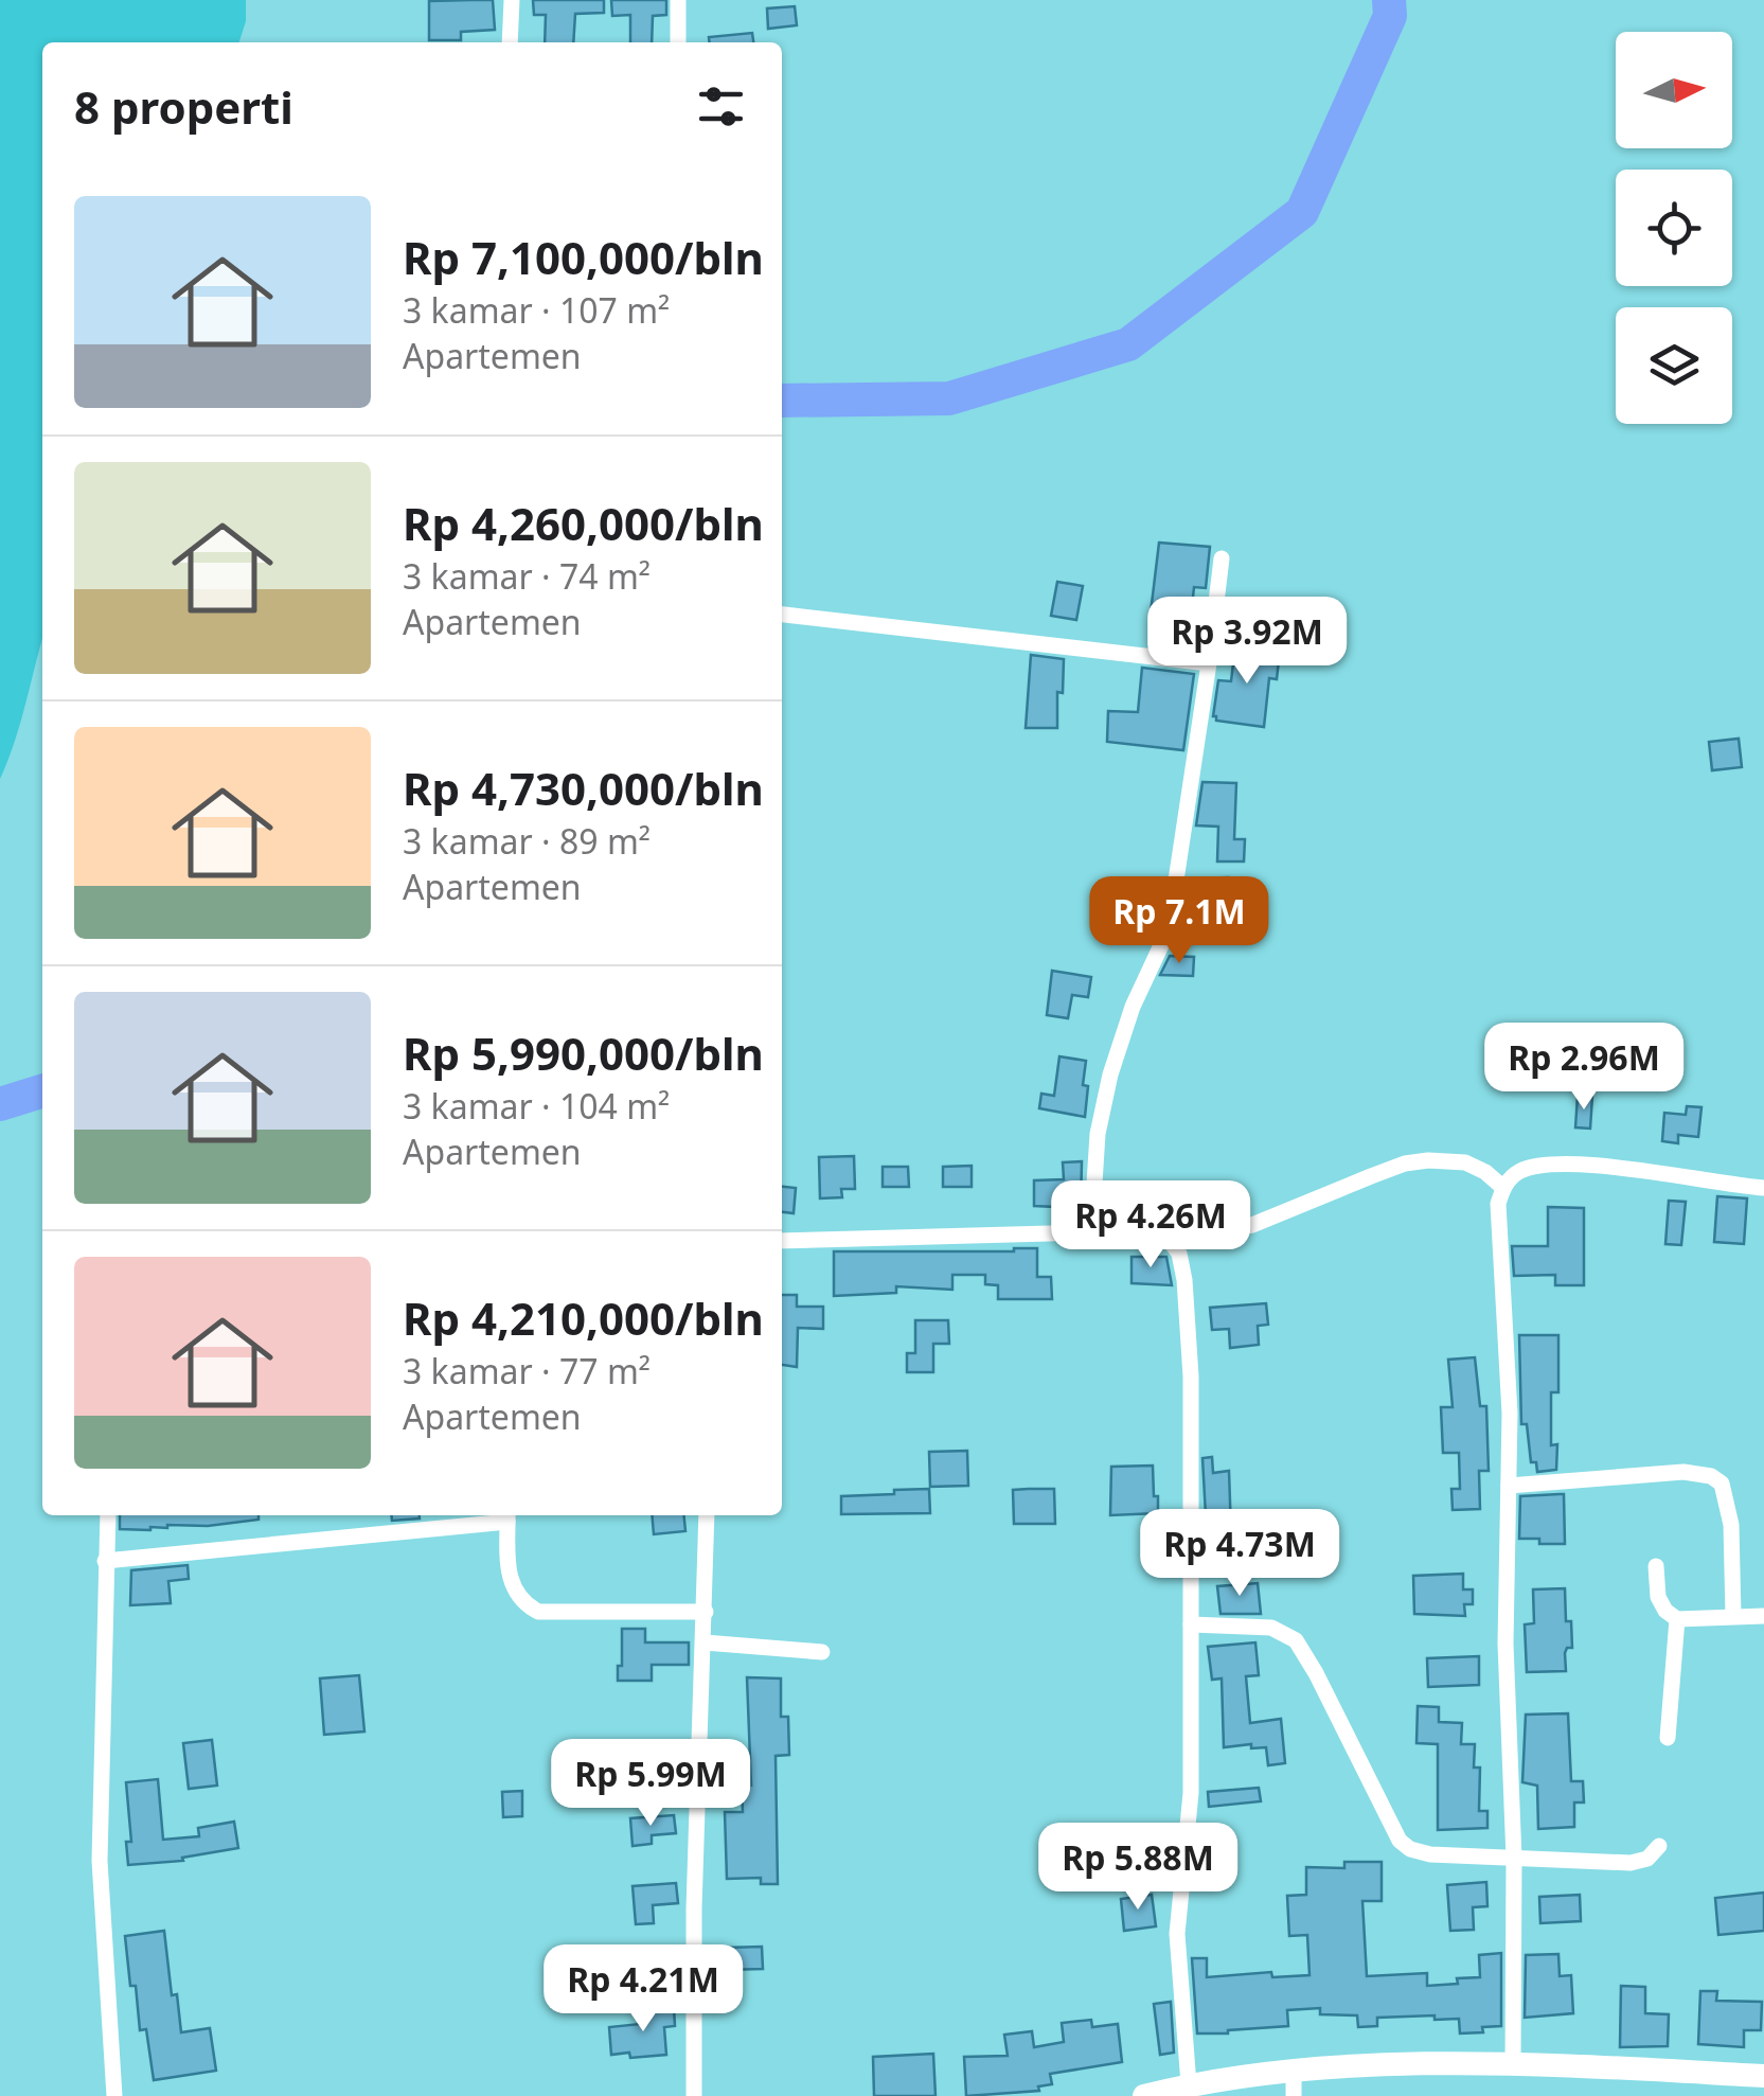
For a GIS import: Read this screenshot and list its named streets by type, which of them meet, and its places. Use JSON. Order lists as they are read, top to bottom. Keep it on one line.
{"north":"right","page":{"heading":"8 properti","list":[{"name":"Rp 7,100,000/bln","note":"3 kamar · 107 m² · Apartemen"},{"name":"Rp 4,260,000/bln","note":"3 kamar · 74 m² · Apartemen"},{"name":"Rp 4,730,000/bln","note":"3 kamar · 89 m² · Apartemen"},{"name":"Rp 5,990,000/bln","note":"3 kamar · 104 m² · Apartemen"},{"name":"Rp 4,210,000/bln","note":"3 kamar · 77 m² · Apartemen"}],"price":["Rp 3.92M","Rp 7.1M","Rp 2.96M","Rp 4.26M","Rp 4.73M","Rp 5.99M","Rp 5.88M","Rp 4.21M"]}}
